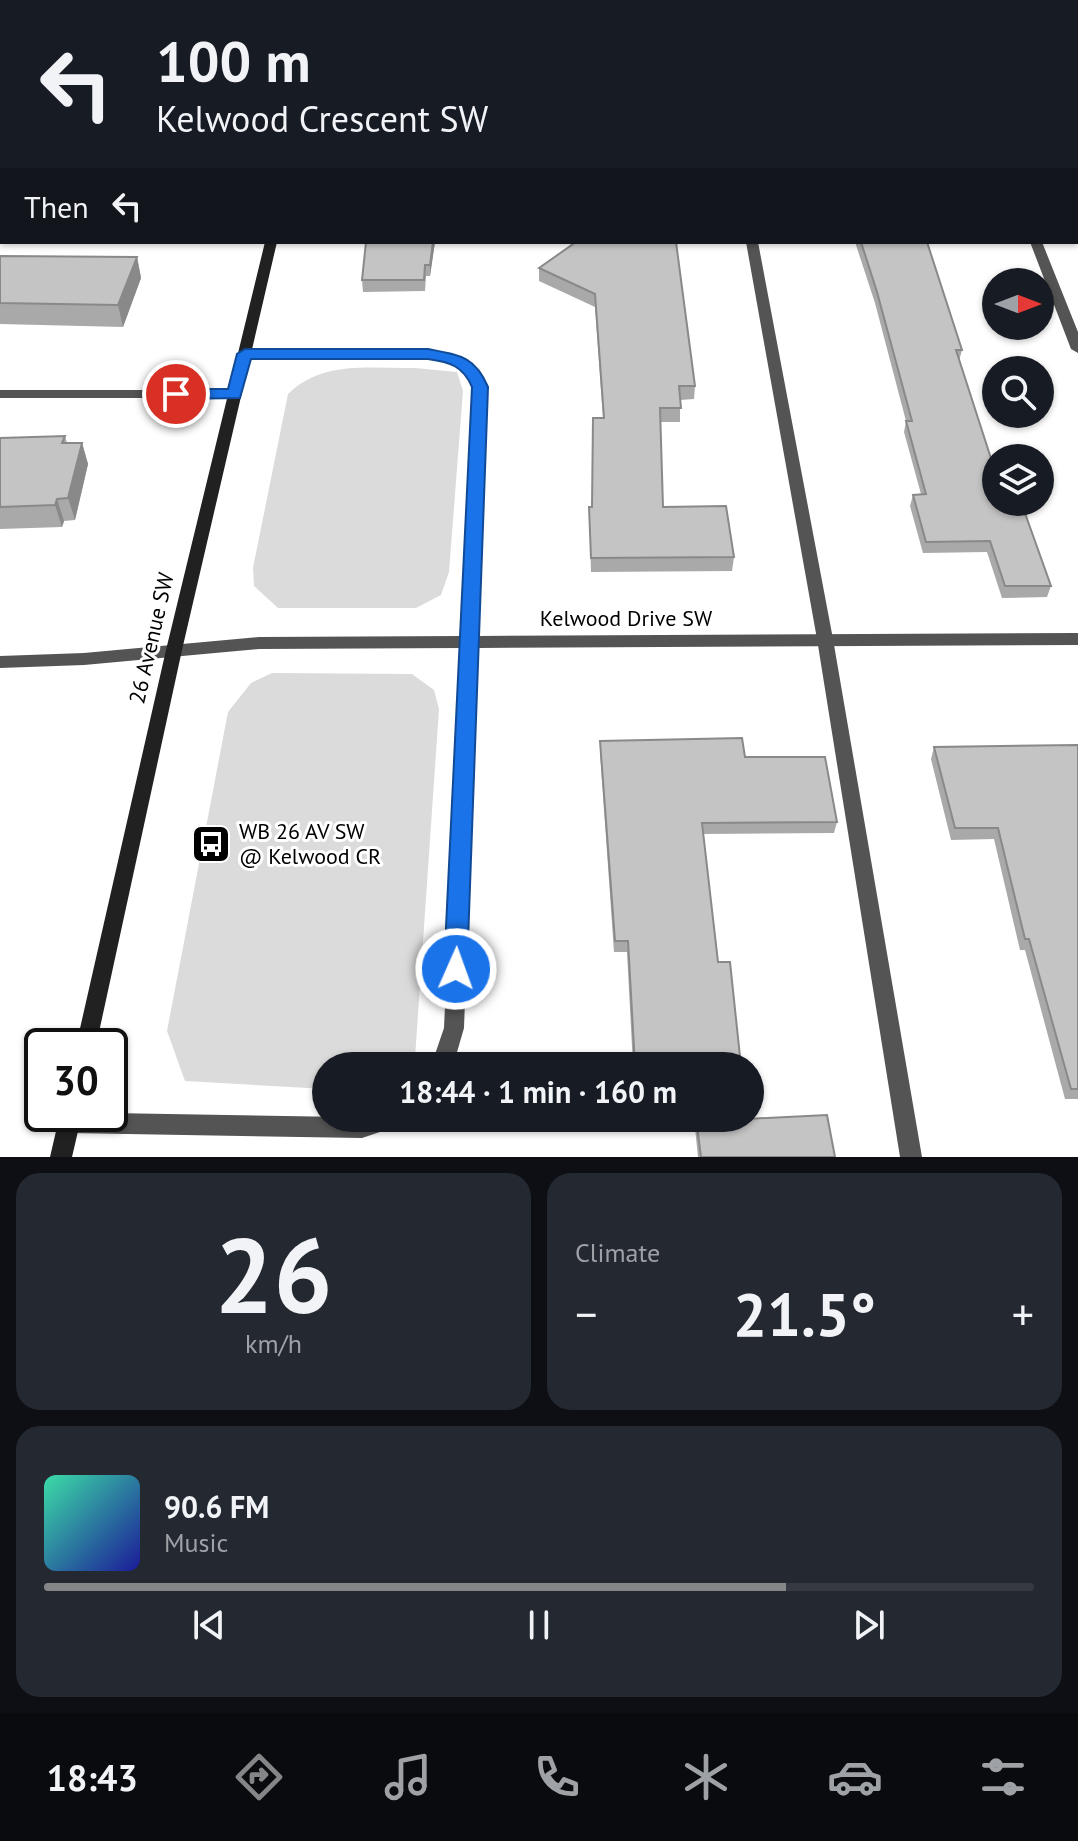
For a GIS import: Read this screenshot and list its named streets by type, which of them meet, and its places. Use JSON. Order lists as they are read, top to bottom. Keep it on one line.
{"streets":{"street":["Kelwood Drive SW","26 Avenue SW"]},"crossings":[["Kelwood Drive SW","26 Avenue SW"]],"places":{"bus stop":["WB 26 AV SW @ Kelwood CR"]},"north":"right","page":{"turn":["100 m","Kelwood Crescent SW"],"then":"Then","limit":"30","trip":"18:44 · 1 min · 160 m","tile":[["26","km/h"],"Climate"],"heat":["−","21.5°","+"],"song":["90.6 FM","Music"],"tabs":"18:43"}}
